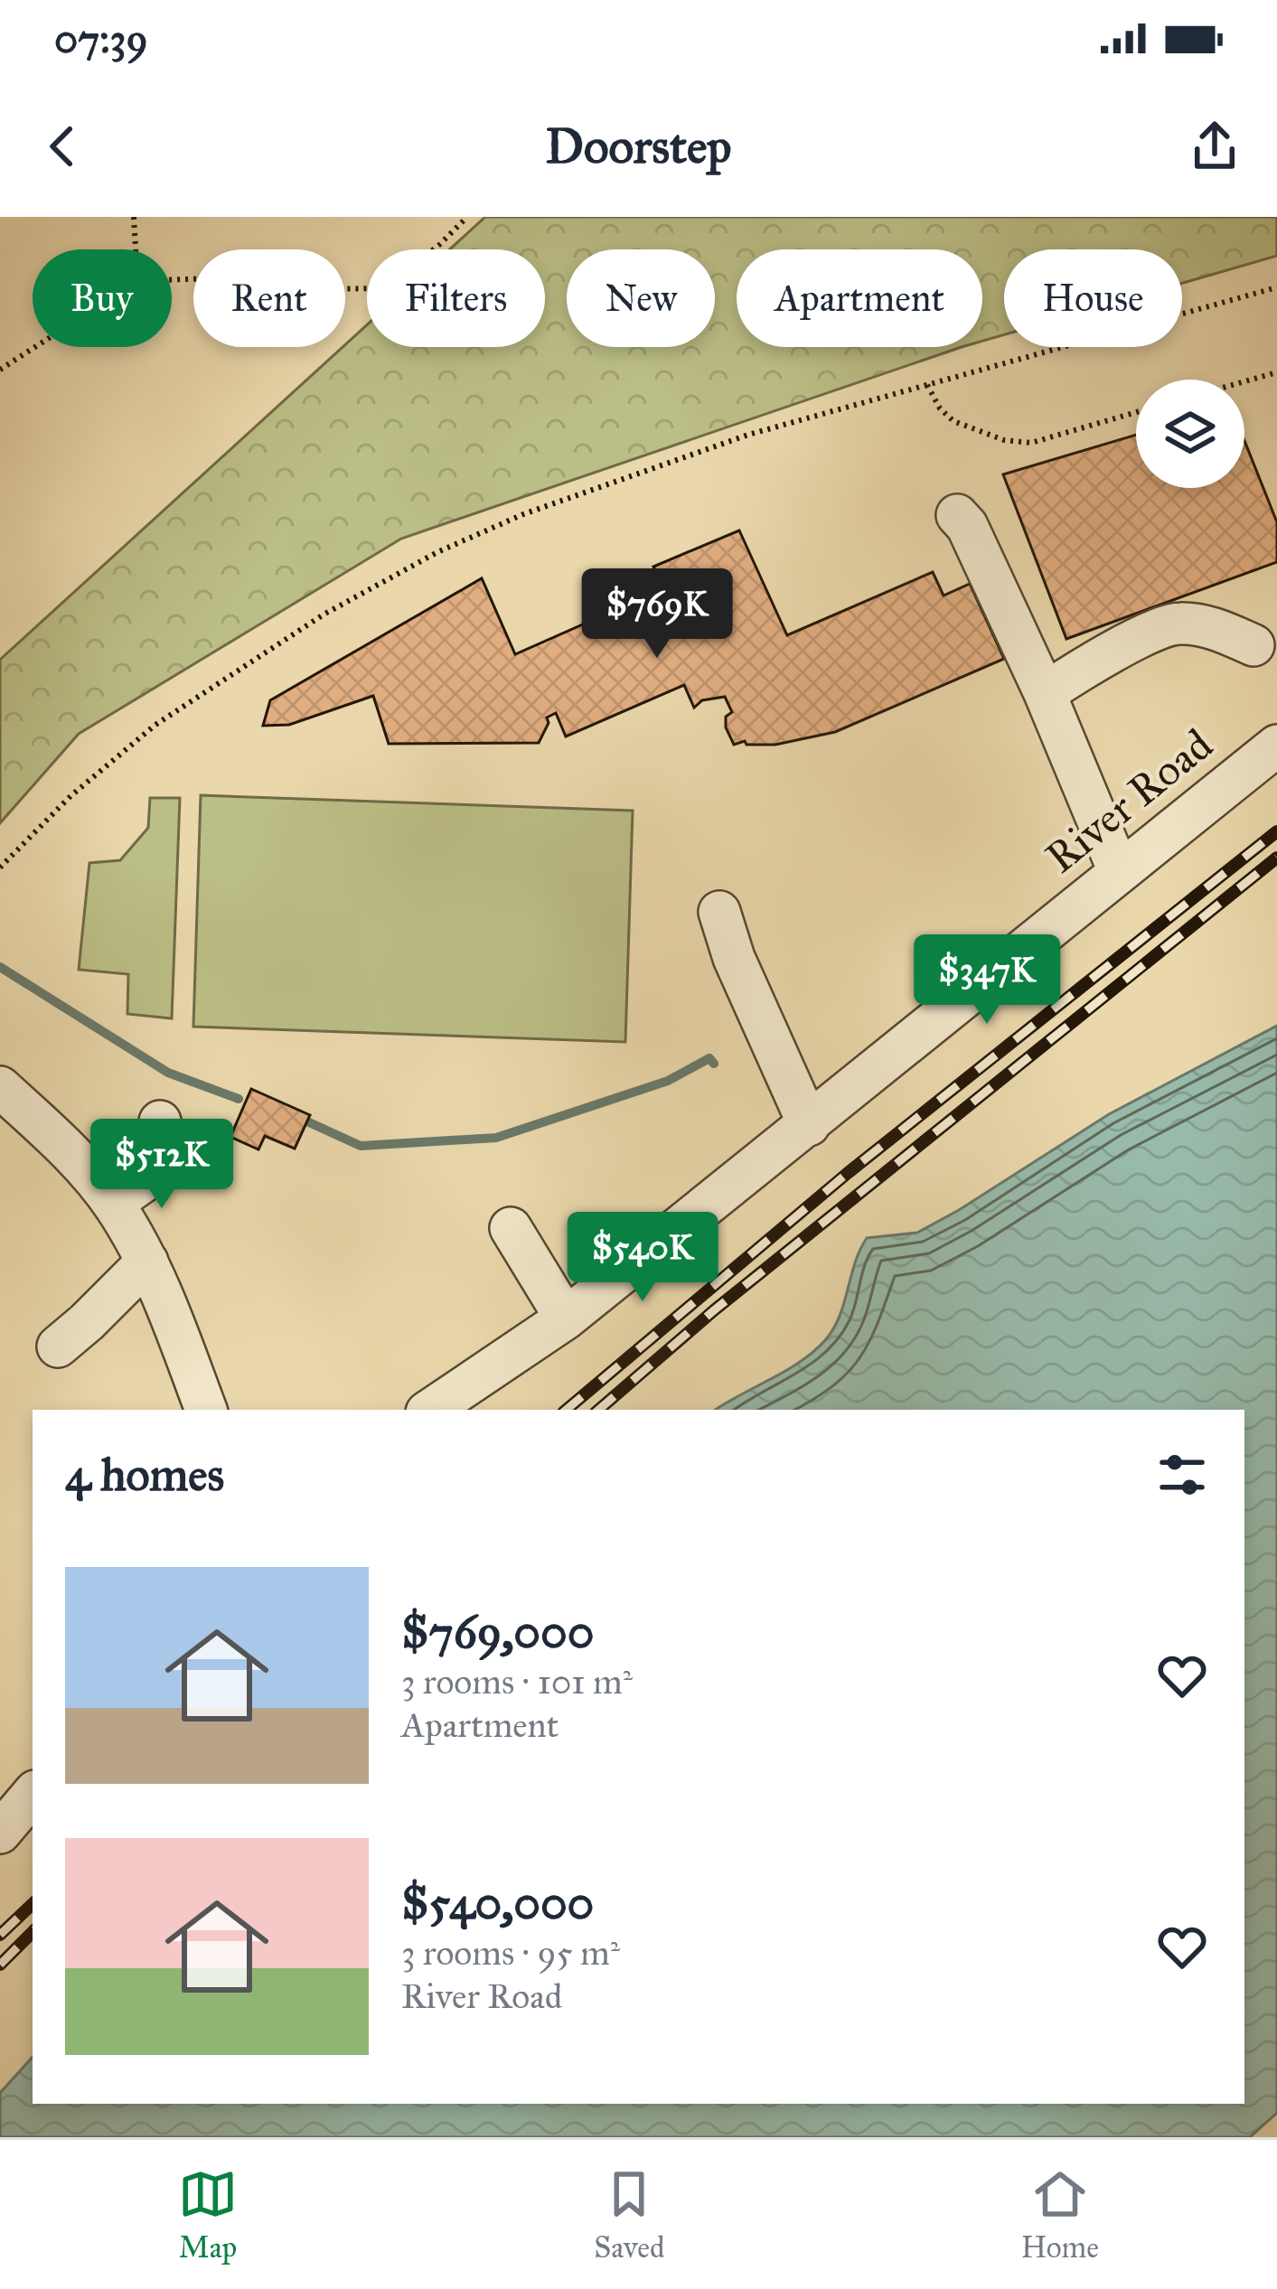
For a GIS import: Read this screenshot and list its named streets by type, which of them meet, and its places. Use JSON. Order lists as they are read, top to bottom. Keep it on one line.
{"streets":{"street":["River Road"]},"page":{"status":"07:39","header":"Doorstep","chip":["Buy","Rent","Filters","New","Apartment","House"],"price":["$769K","$347K","$512K","$540K"],"heading":"4 homes","list":[{"name":"$769,000","note":"3 rooms · 101 m² · Apartment"},{"name":"$540,000","note":"3 rooms · 95 m² · River Road"}],"tabs":["Map","Saved","Home"]}}
